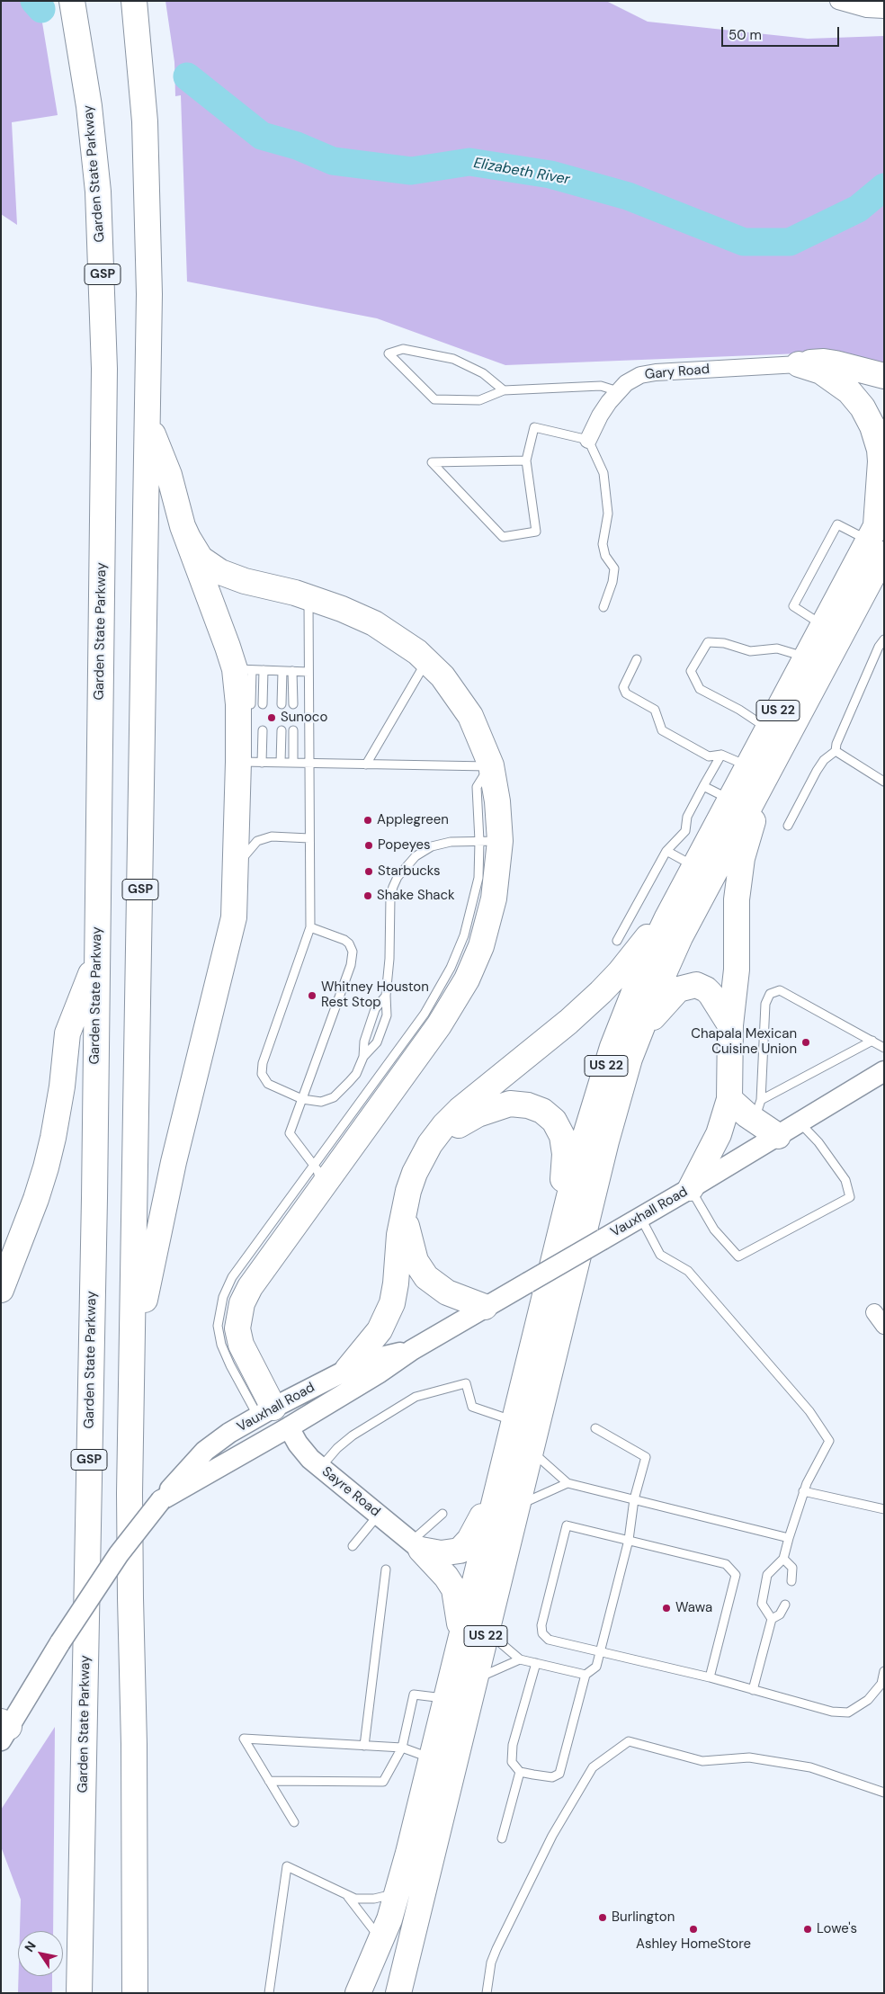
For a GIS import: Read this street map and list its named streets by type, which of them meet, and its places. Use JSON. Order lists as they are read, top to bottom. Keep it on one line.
{"streets":{"highway":["Garden State Parkway","GSP","US 22"],"street":["Gary Road","Vauxhall Road","Sayre Road"]},"crossings":[["Vauxhall Road","Sayre Road"]],"water":["Elizabeth River"],"places":["Sunoco","Applegreen","Popeyes","Starbucks","Shake Shack","Whitney Houston Rest Stop","Chapala Mexican Cuisine Union","Wawa","Burlington","Ashley HomeStore","Lowe's"],"scale_bar":"50 m","north":"top left"}
